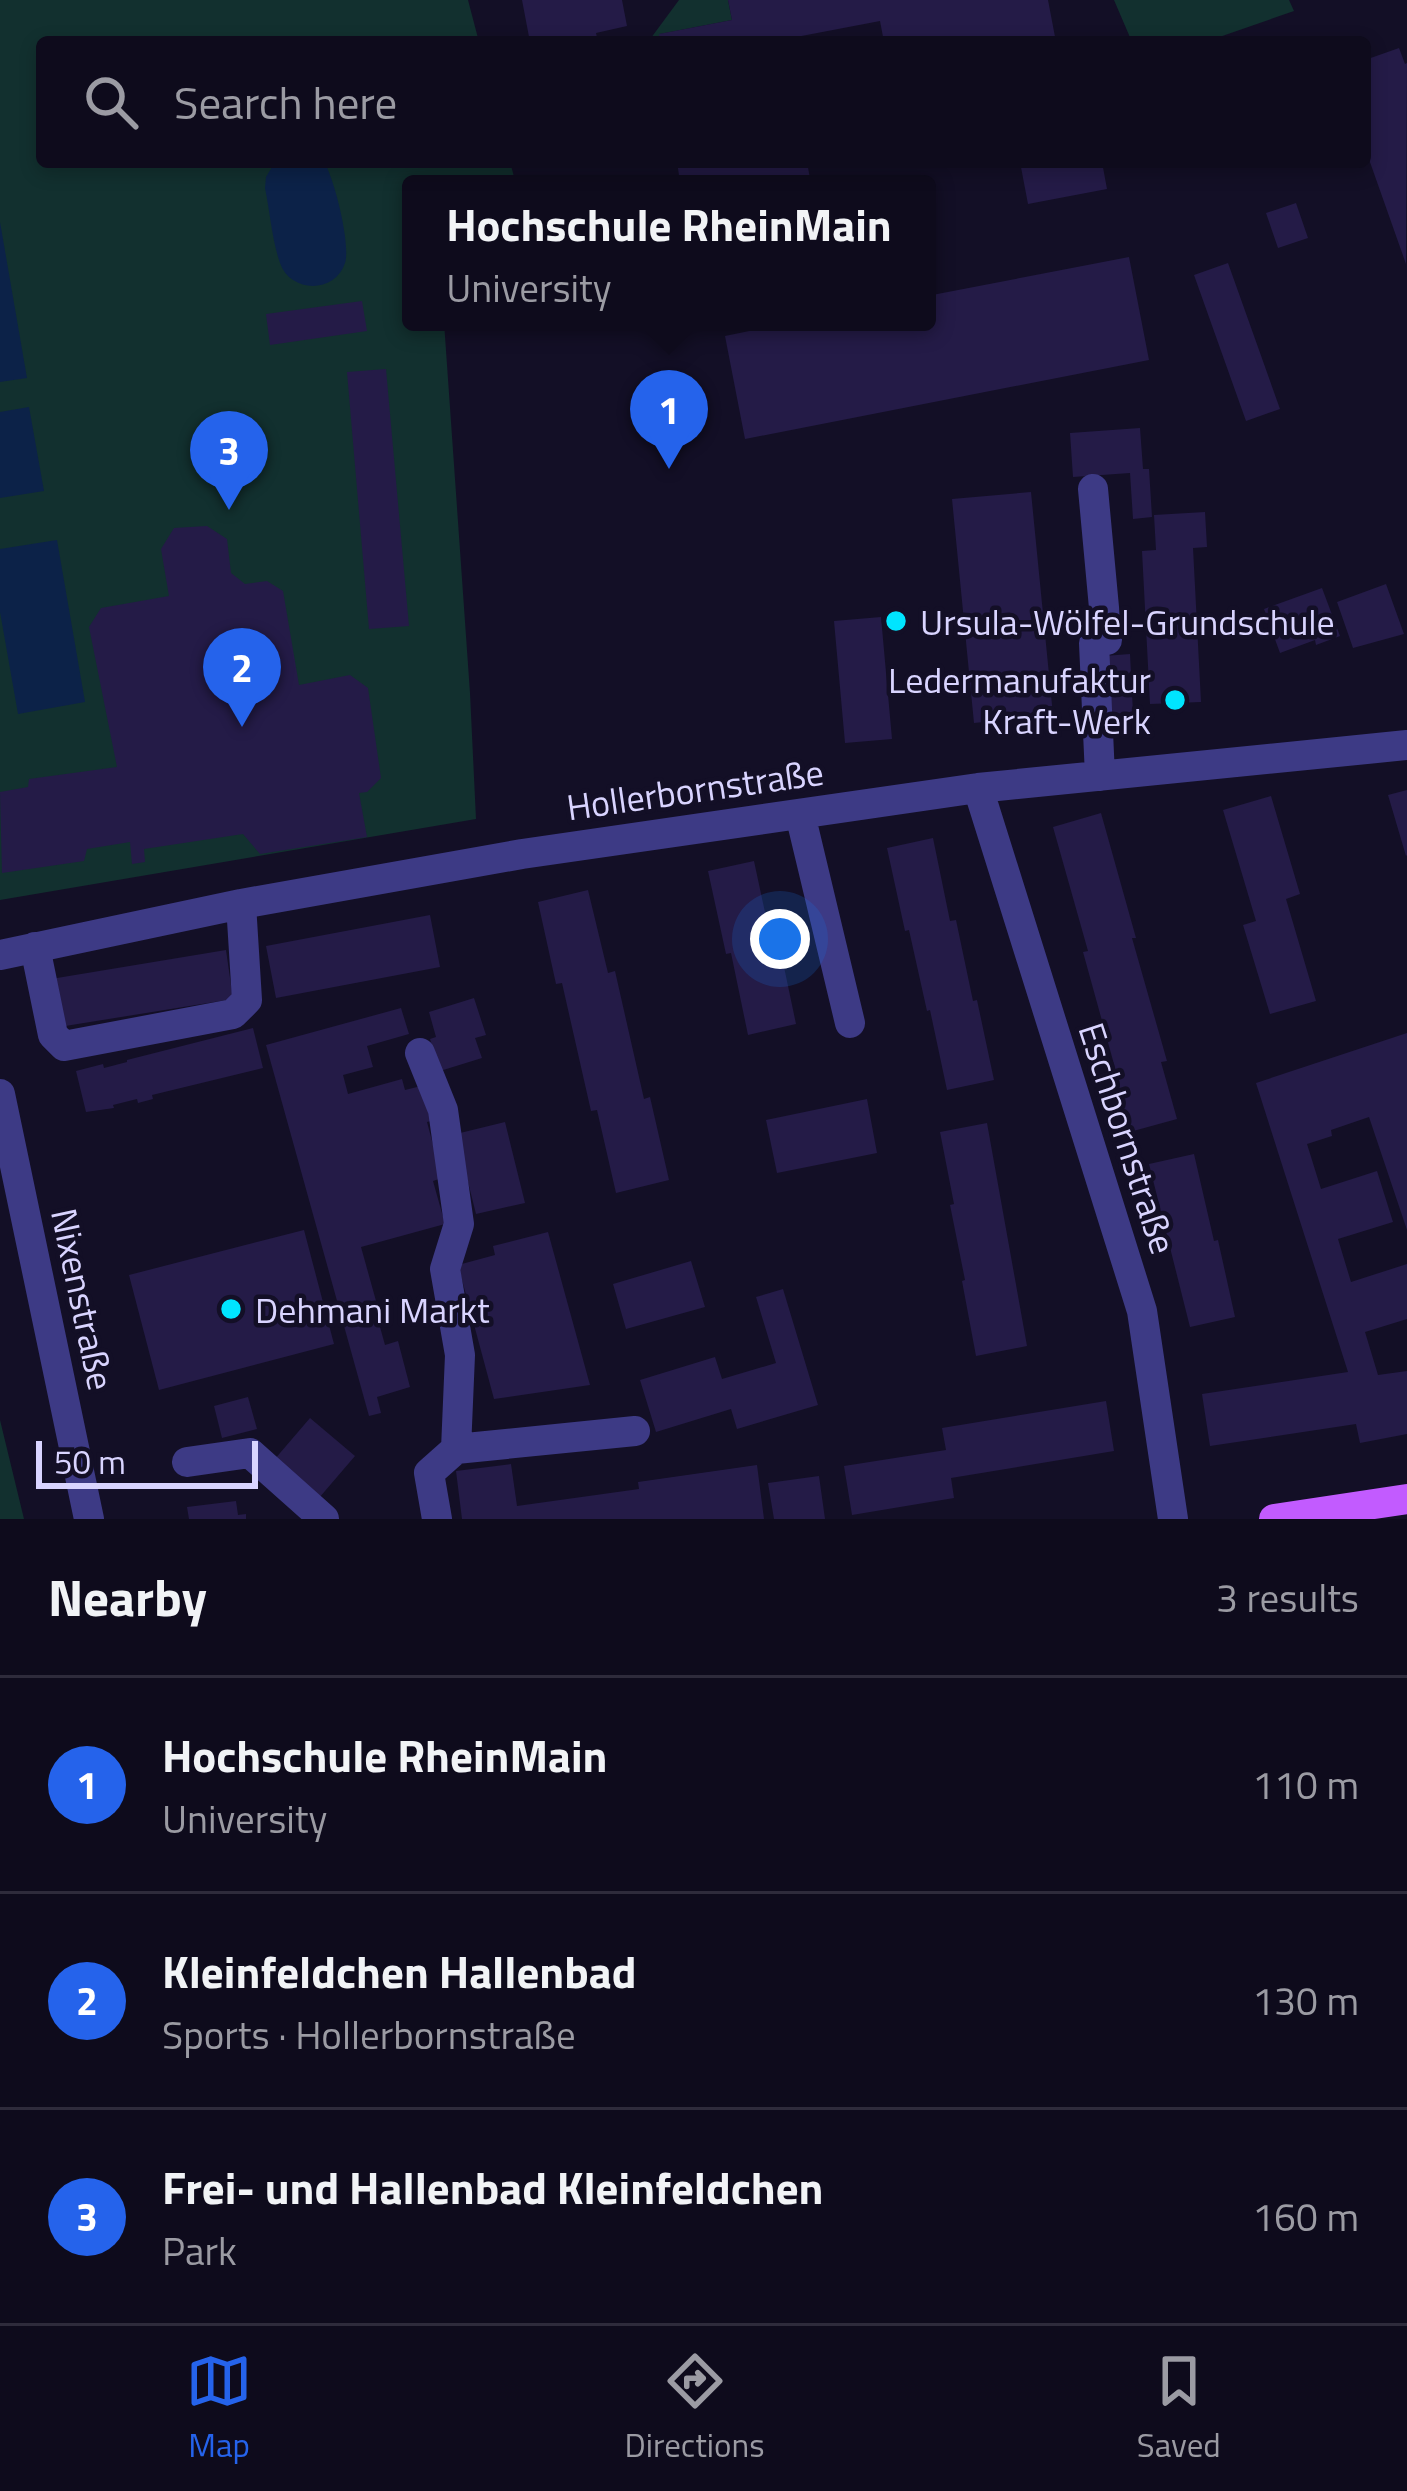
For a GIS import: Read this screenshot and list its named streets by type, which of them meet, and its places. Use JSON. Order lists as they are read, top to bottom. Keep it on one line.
{"streets":{"street":["Hollerbornstraße","Eschbornstraße","Nixenstraße"]},"crossings":[["Hollerbornstraße","Eschbornstraße"]],"places":["Ursula-Wölfel-Grundschule","Ledermanufaktur Kraft-Werk","Dehmani Markt"],"scale_bar":"50 m","page":{"search":"Search here","popup":["Hochschule RheinMain","University"],"pins":["1","3","2"],"scale":"50 m","heading":["Nearby","3 results"],"list":[{"mark":"1","name":"Hochschule RheinMain","note":"University","value":"110 m"},{"mark":"2","name":"Kleinfeldchen Hallenbad","note":"Sports · Hollerbornstraße","value":"130 m"},{"mark":"3","name":"Frei- und Hallenbad Kleinfeldchen","note":"Park","value":"160 m"}],"nav":["Map","Directions","Saved"]}}
